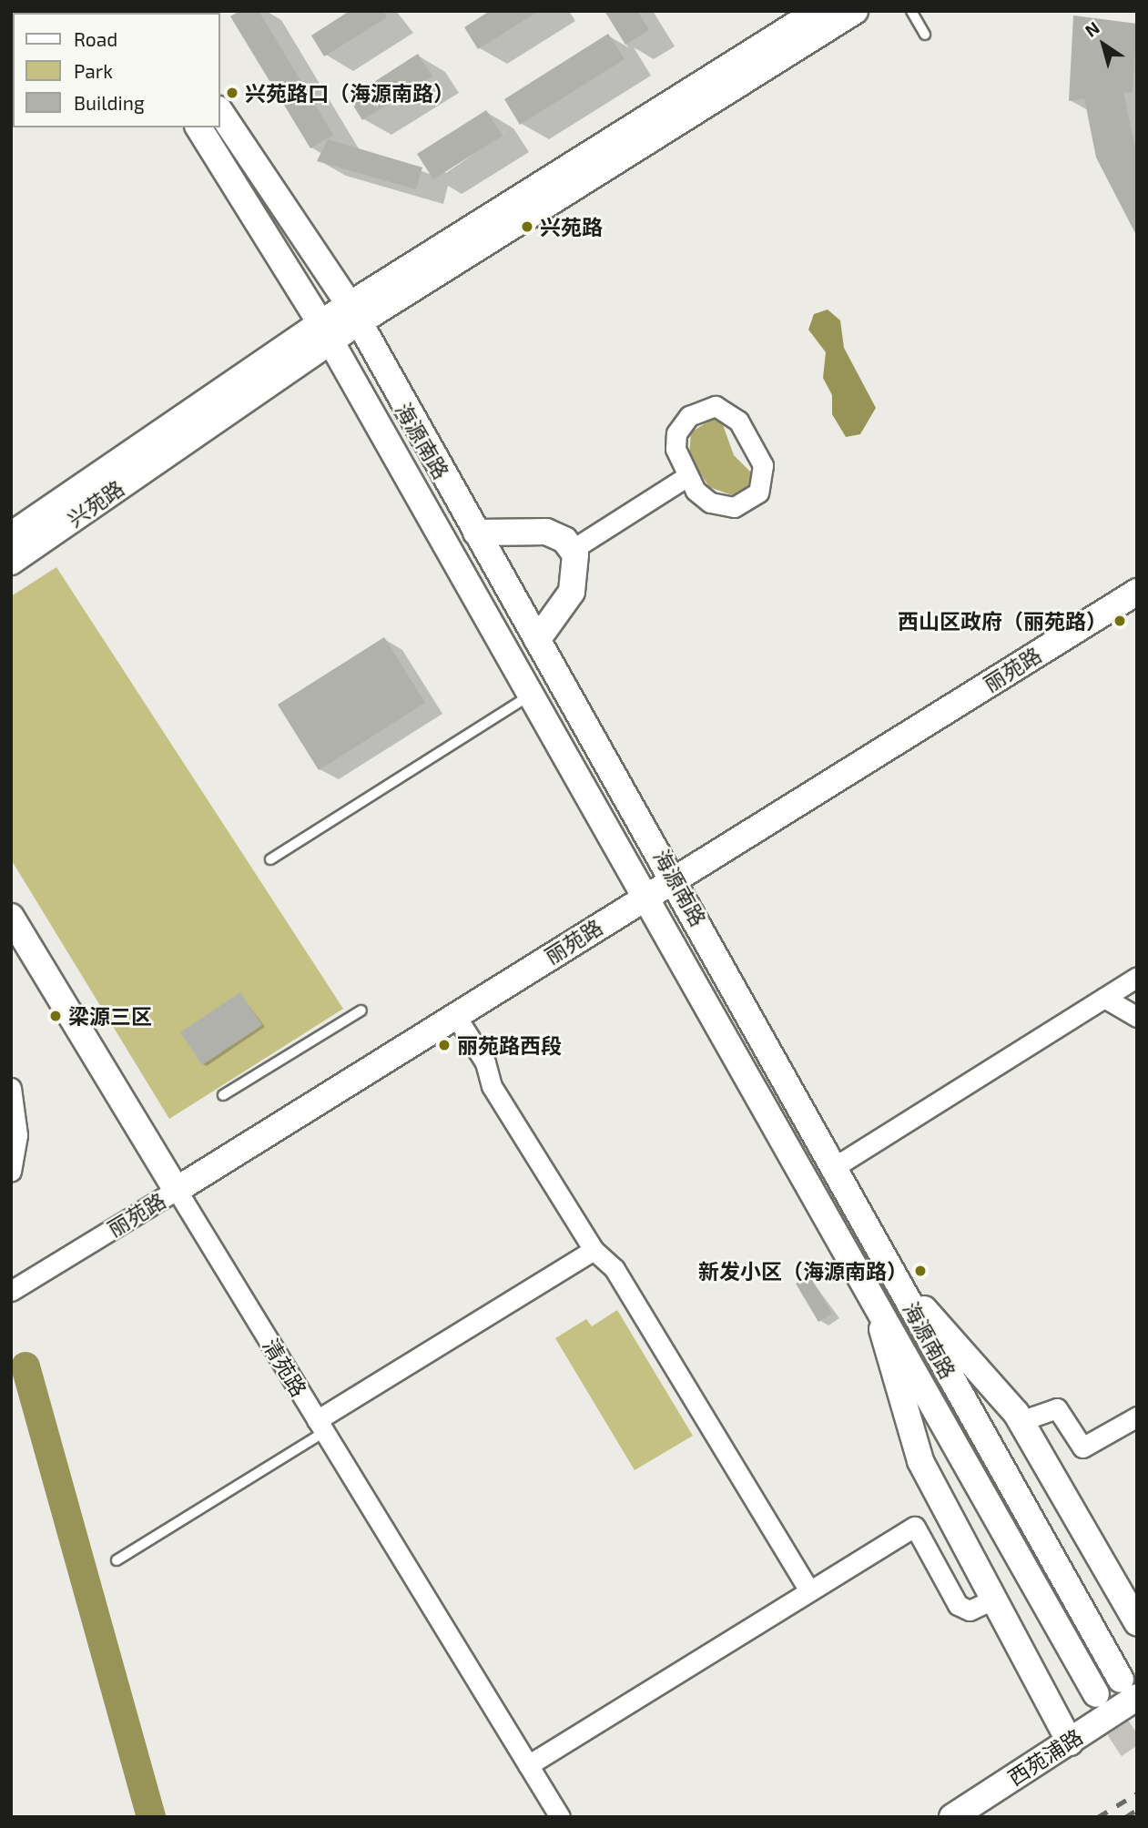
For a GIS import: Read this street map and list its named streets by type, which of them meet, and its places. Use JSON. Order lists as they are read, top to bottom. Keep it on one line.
{"streets":{"main road":["海源南路","兴苑路","丽苑路","清苑路","西苑浦路"]},"crossings":[["海源南路","兴苑路"],["海源南路","丽苑路"],["海源南路","西苑浦路"],["丽苑路","清苑路"]],"places":["兴苑路口（海源南路）","兴苑路","西山区政府（丽苑路）","梁源三区","丽苑路西段","新发小区（海源南路）"],"legend":["Road","Park","Building"],"north":"top left"}
